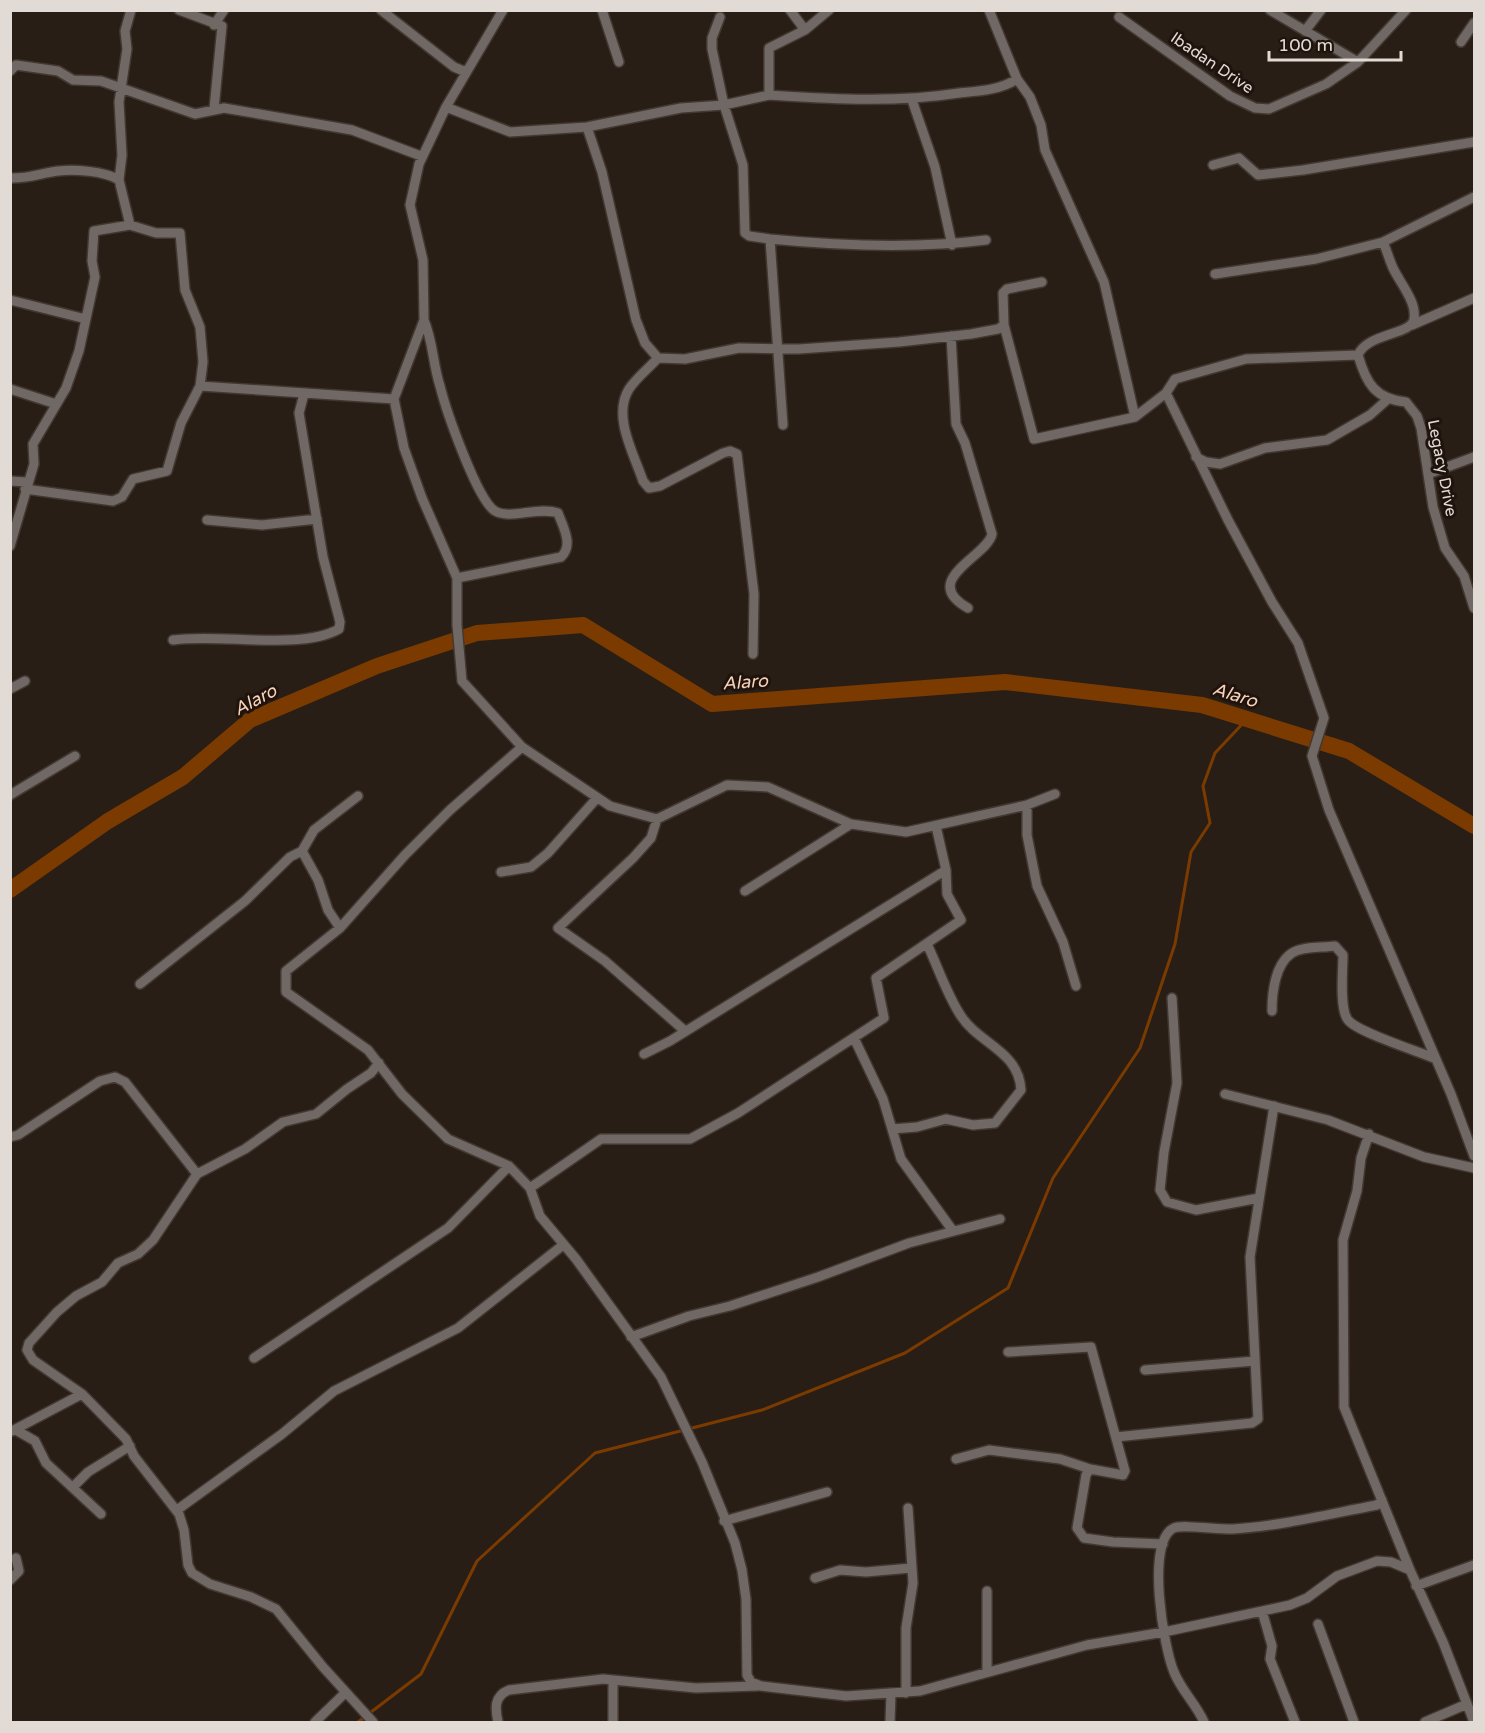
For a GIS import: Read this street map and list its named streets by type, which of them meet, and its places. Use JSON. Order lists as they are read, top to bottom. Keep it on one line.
{"streets":{"street":["Ibadan Drive","Legacy Drive"]},"water":["Alaro"],"scale_bar":"100 m"}
